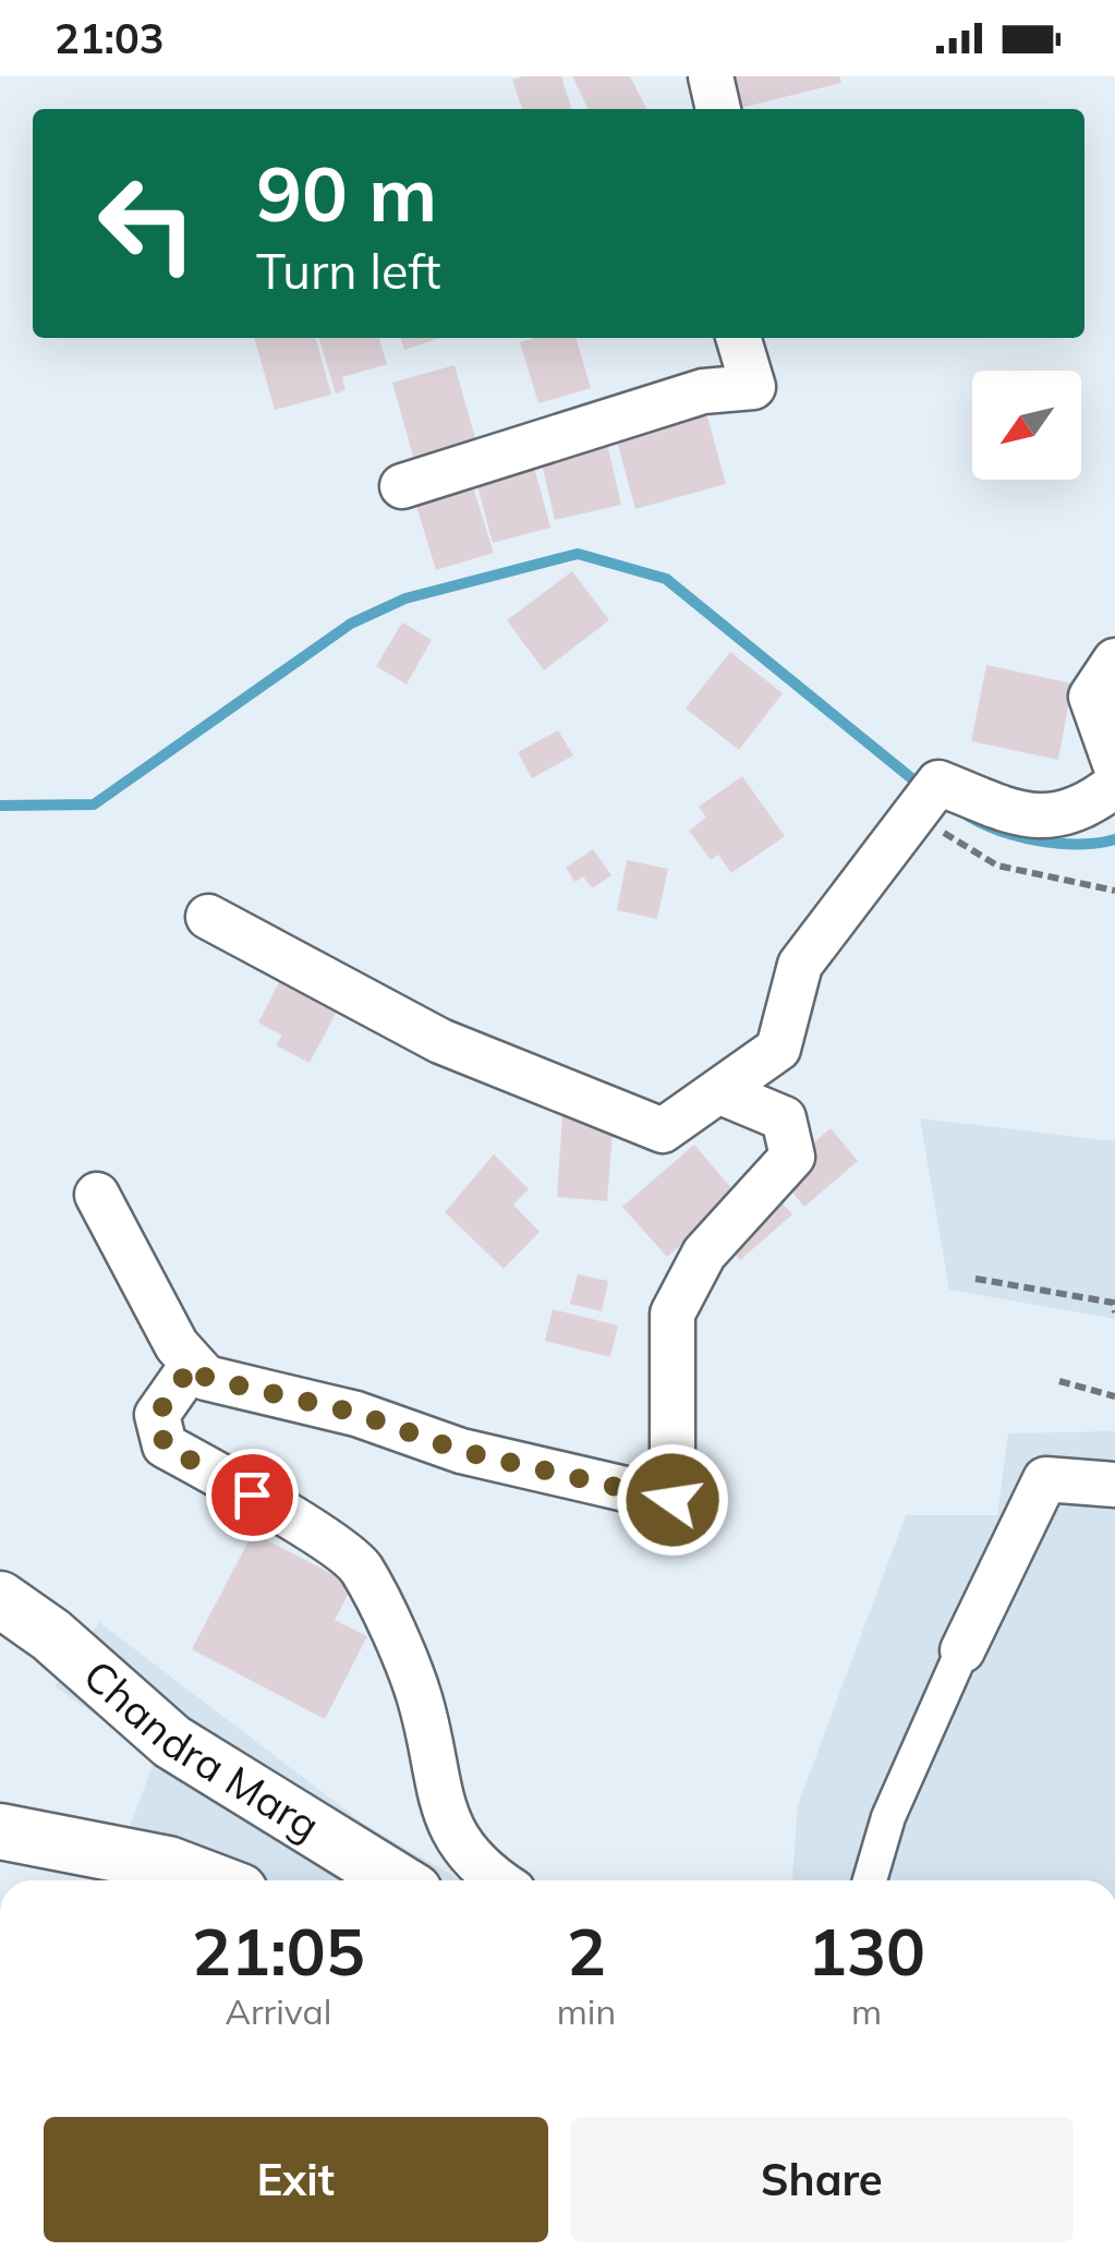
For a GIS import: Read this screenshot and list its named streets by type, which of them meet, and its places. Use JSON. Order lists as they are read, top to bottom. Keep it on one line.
{"streets":{"street":["Chandra Marg"]},"north":"bottom left","page":{"status":"21:03","turn":["90 m","Turn left"],"eta":["21:05","Arrival","2","min","130","m"],"buttons":["Exit","Share"]}}
